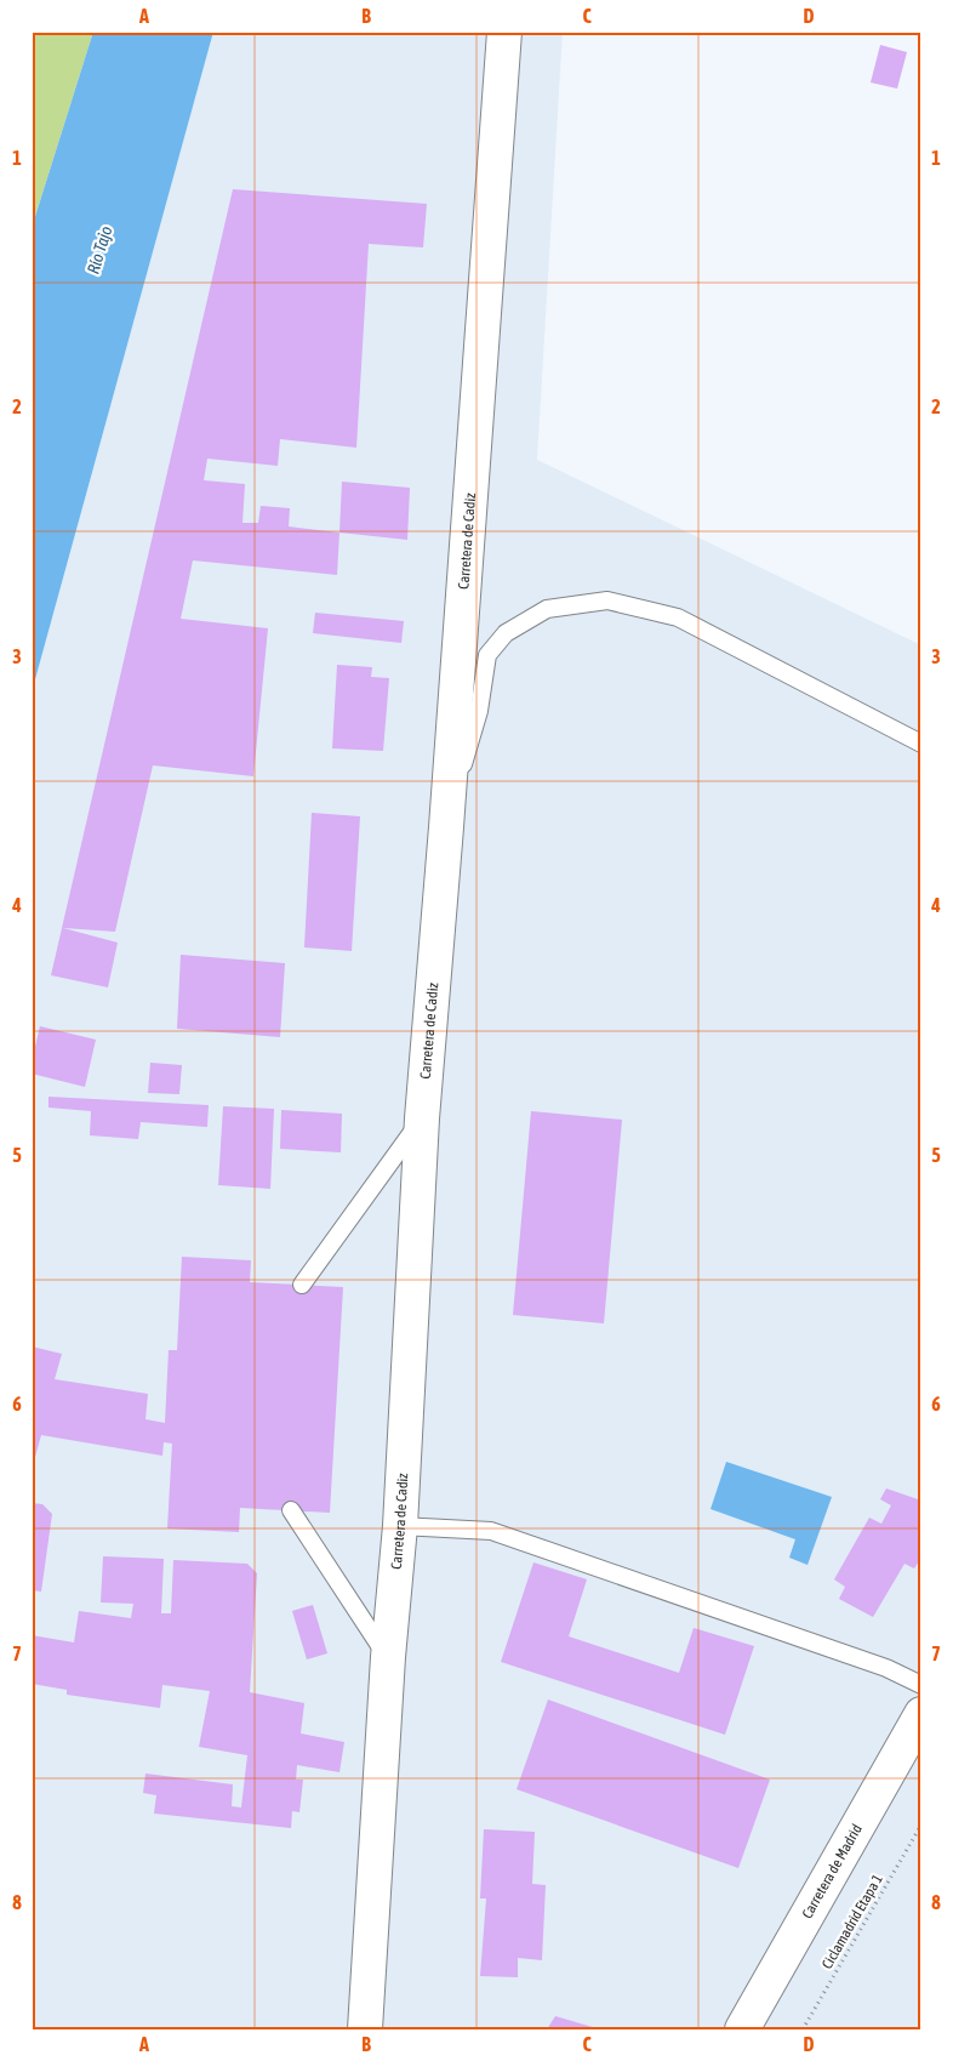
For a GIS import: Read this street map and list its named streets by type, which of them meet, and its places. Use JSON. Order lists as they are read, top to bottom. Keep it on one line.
{"streets":{"main road":["Carretera de Cadiz","Carretera de Madrid"],"path":["Ciclamadrid Etapa 1"]},"water":["Río Tajo"],"grid":{"columns":["A","B","C","D"],"rows":["1","2","3","4","5","6","7","8"]}}
